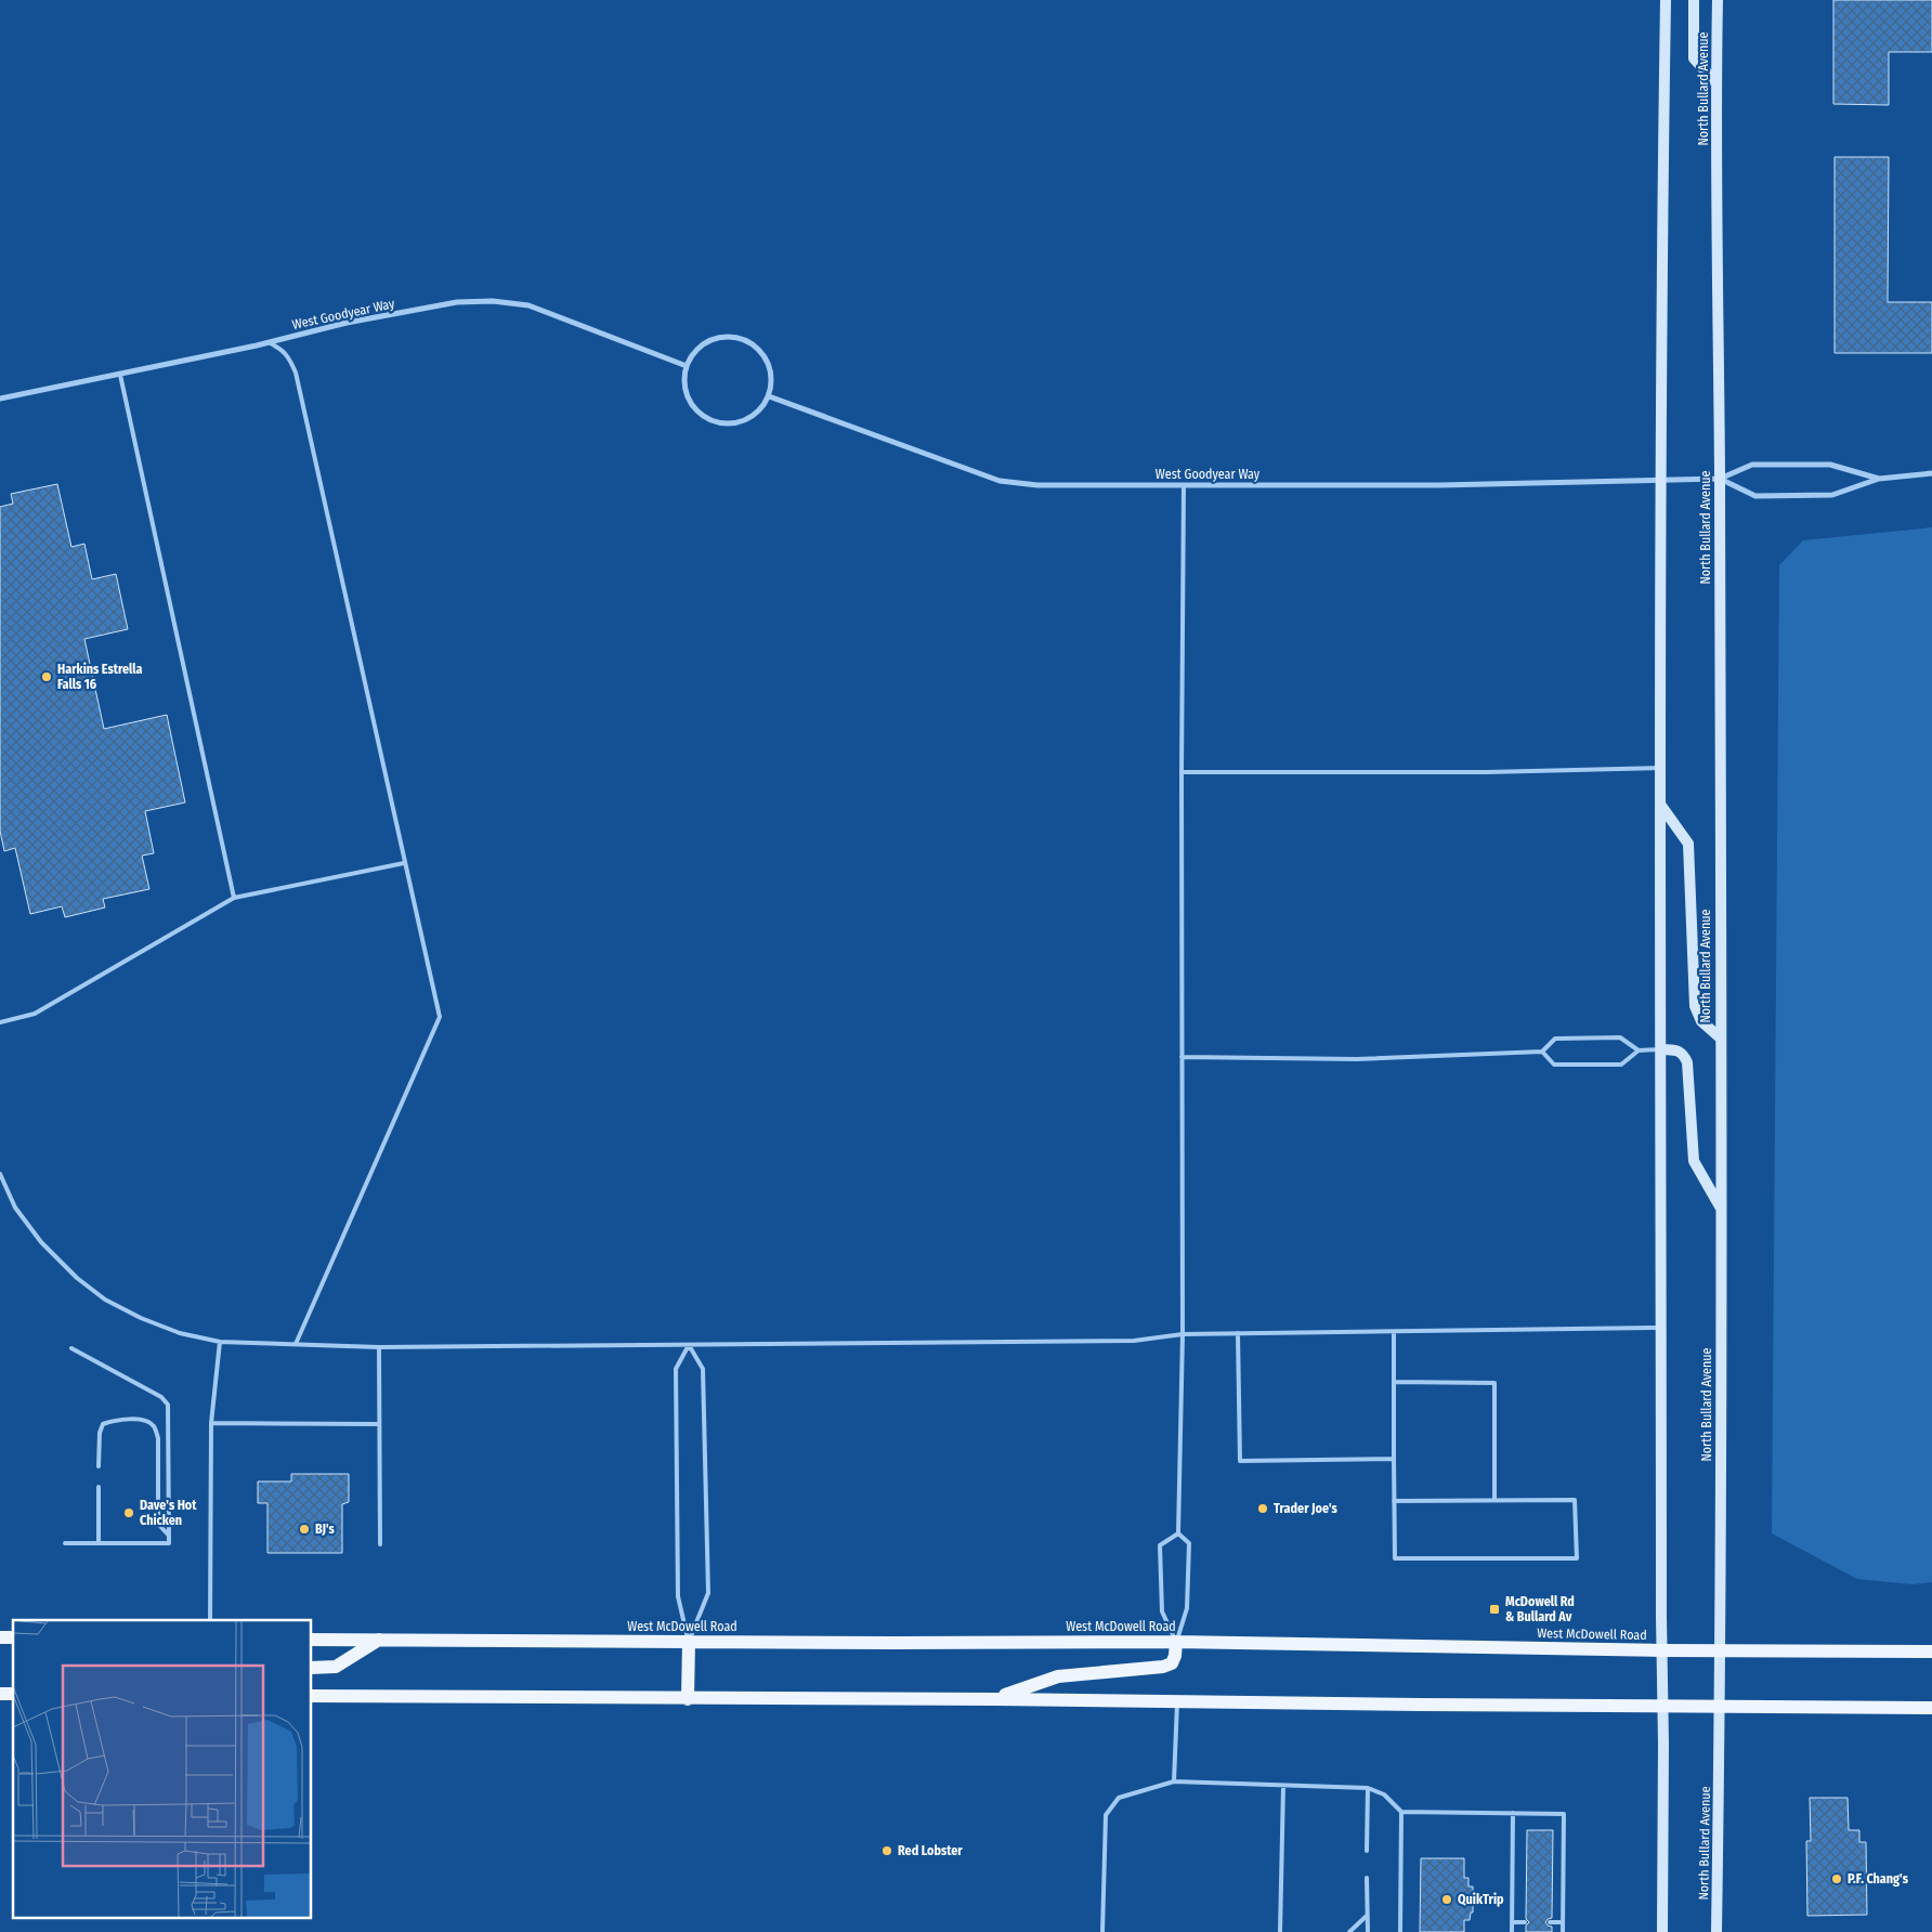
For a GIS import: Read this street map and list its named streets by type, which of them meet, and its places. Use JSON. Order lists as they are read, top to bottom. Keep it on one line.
{"streets":{"main road":["North Bullard Avenue","West McDowell Road"],"street":["West Goodyear Way"]},"crossings":[["North Bullard Avenue","West Goodyear Way"],["North Bullard Avenue","West McDowell Road"]],"places":{"other":["Harkins Estrella Falls 16","Trader Joe's","Dave's Hot Chicken","BJ's","Red Lobster","P.F. Chang's","QuikTrip"],"transit":["McDowell Rd & Bullard Av"]}}
